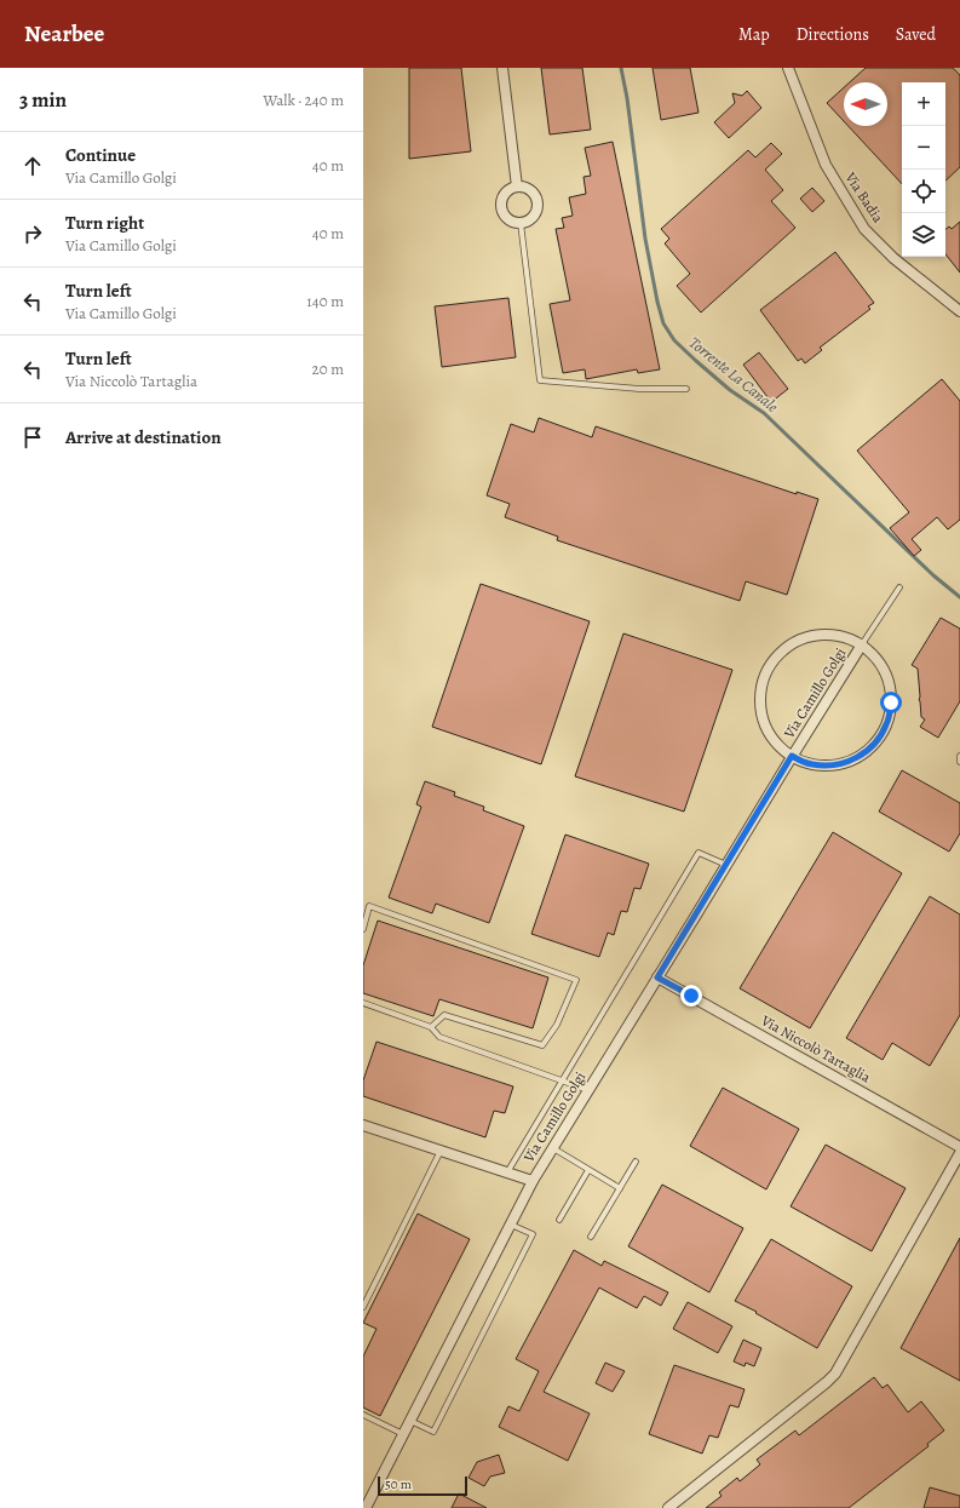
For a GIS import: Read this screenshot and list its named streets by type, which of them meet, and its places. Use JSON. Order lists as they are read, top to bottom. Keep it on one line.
{"streets":{"street":["Via Badia","Via Camillo Golgi","Via Niccolò Tartaglia"]},"crossings":[["Via Camillo Golgi","Via Niccolò Tartaglia"]],"water":["Torrente La Canale"],"scale_bar":"50 m","north":"left","page":{"header":"Nearbee","nav":["Map","Directions","Saved"],"heading":["3 min","Walk · 240 m"],"map_buttons":["+","−"],"list":[["Continue","Via Camillo Golgi","40 m"],["Turn right","Via Camillo Golgi","40 m"],["Turn left","Via Camillo Golgi","140 m"],["Turn left","Via Niccolò Tartaglia","20 m"],"Arrive at destination"],"scale":"50 m"}}
